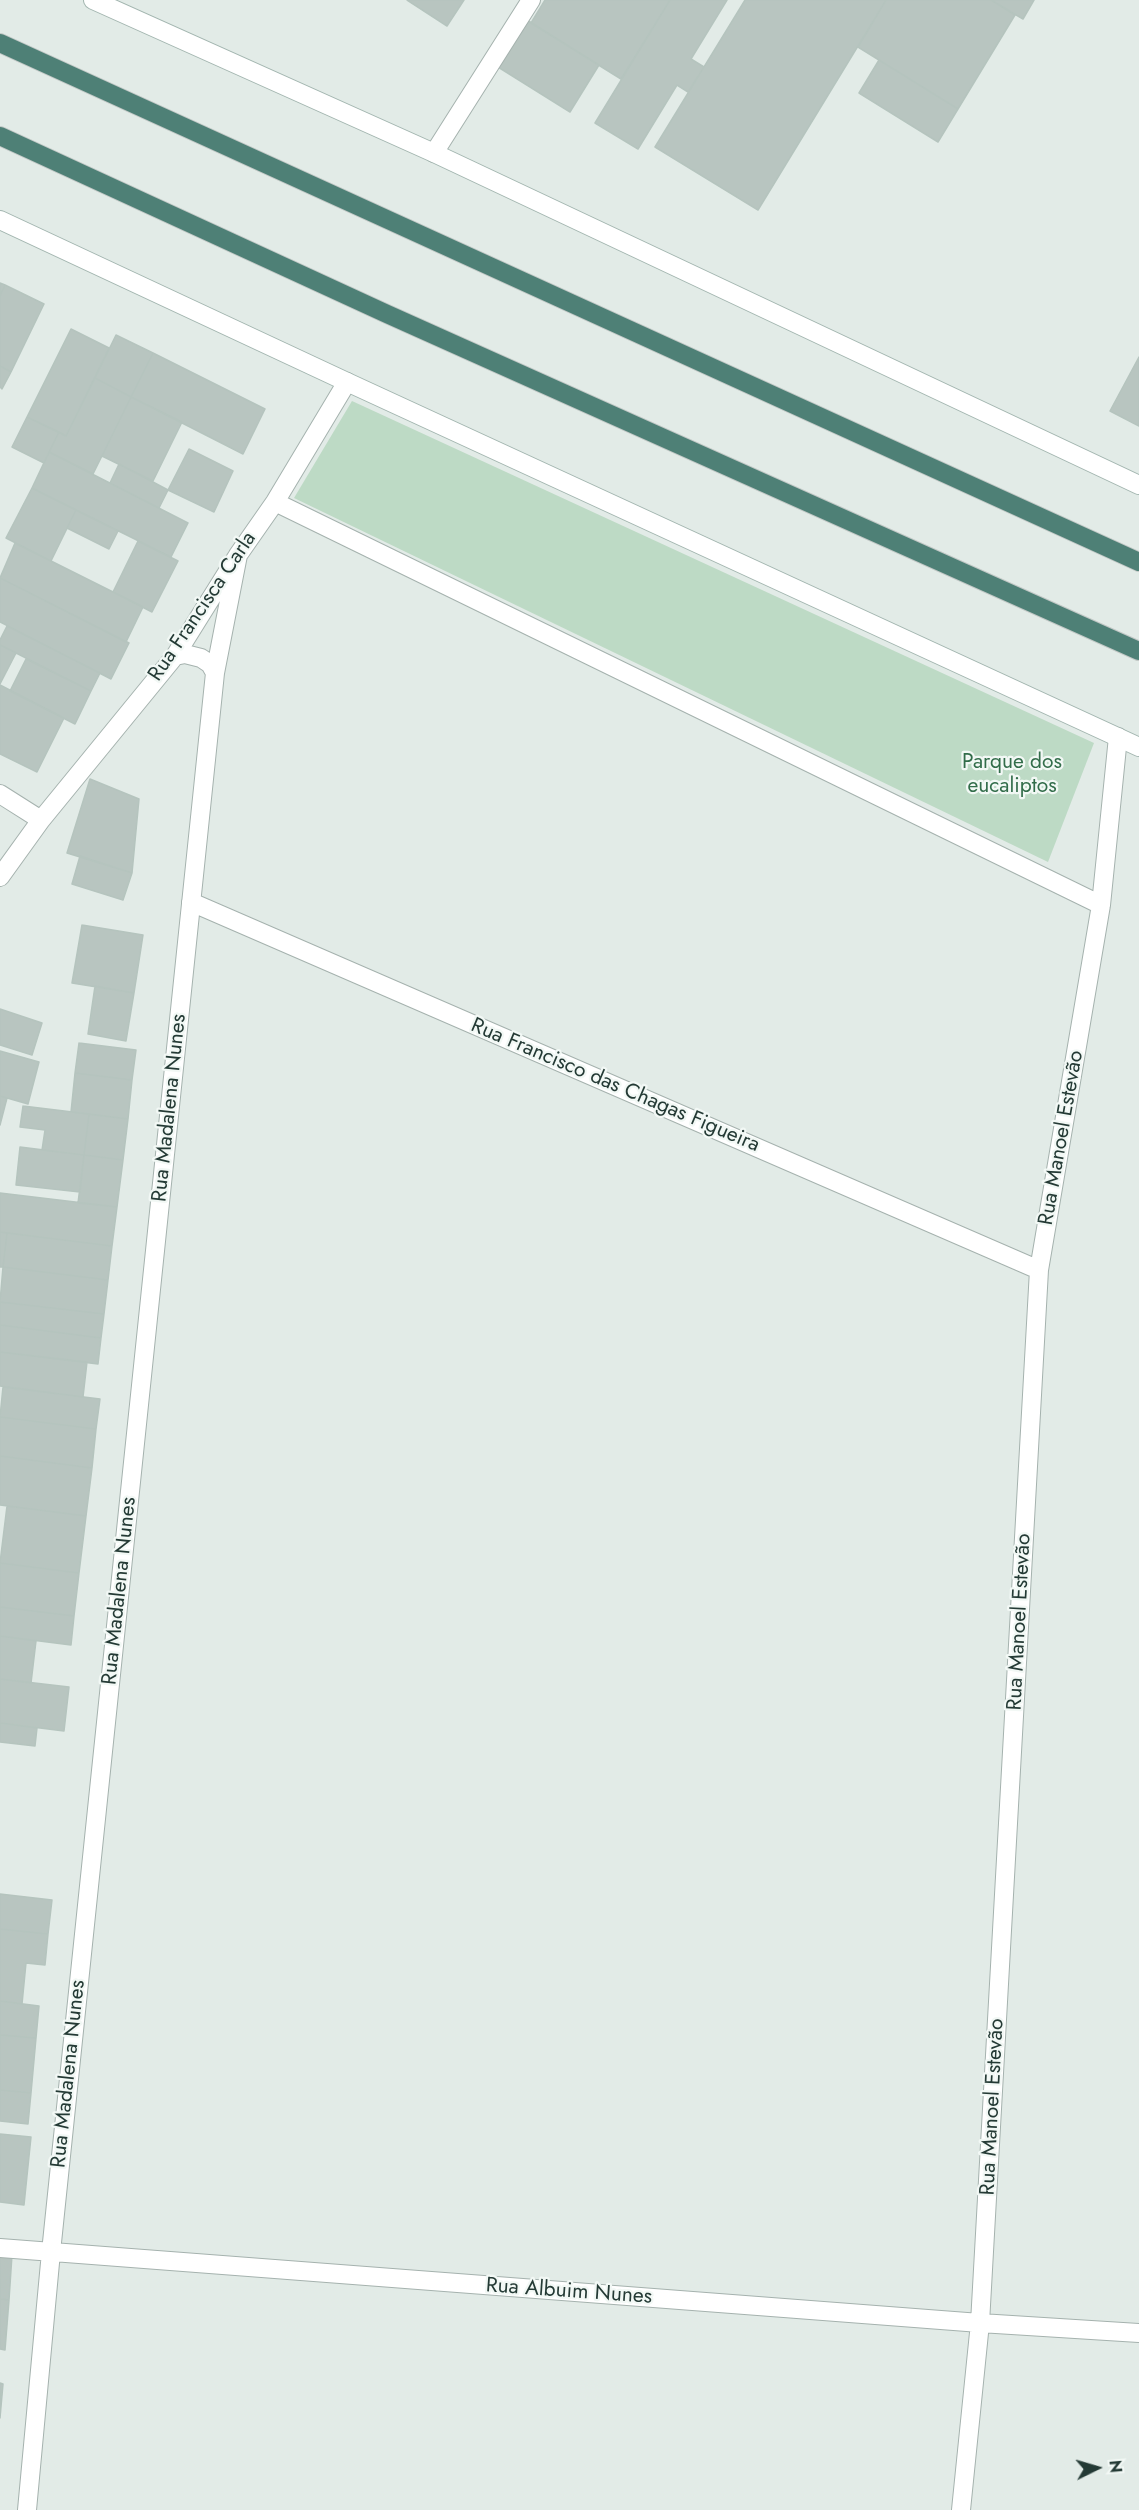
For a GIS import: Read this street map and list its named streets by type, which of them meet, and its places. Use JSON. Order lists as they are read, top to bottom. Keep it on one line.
{"streets":{"street":["Rua Francisca Carla","Rua Francisco das Chagas Figueira","Rua Madalena Nunes","Rua Manoel Estevão","Rua Albuim Nunes"]},"crossings":[["Rua Francisca Carla","Rua Madalena Nunes"],["Rua Francisco das Chagas Figueira","Rua Madalena Nunes"],["Rua Francisco das Chagas Figueira","Rua Manoel Estevão"],["Rua Madalena Nunes","Rua Albuim Nunes"],["Rua Manoel Estevão","Rua Albuim Nunes"]],"parks":["Parque dos eucaliptos"],"north":"right"}
